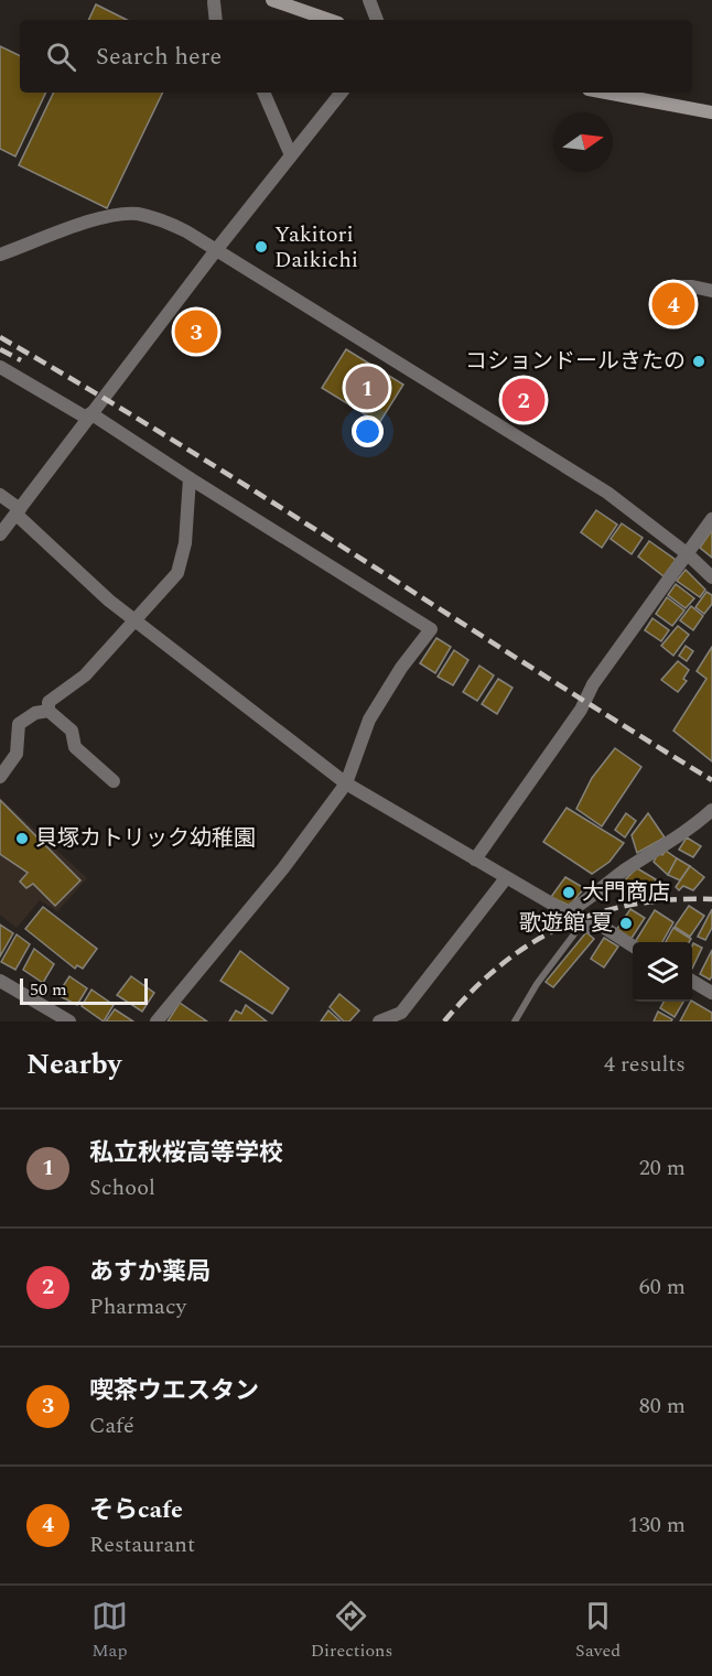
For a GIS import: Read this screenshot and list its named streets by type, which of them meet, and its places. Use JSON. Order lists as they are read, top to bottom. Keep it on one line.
{"places":["Yakitori Daikichi","コションドールきたの","貝塚カトリック幼稚園","大門商店","歌遊館 夏"],"scale_bar":"50 m","north":"right","page":{"search":"Search here","pins":["4","3","1","2"],"scale":"50 m","heading":["Nearby","4 results"],"list":[{"mark":"1","name":"私立秋桜高等学校","note":"School","value":"20 m"},{"mark":"2","name":"あすか薬局","note":"Pharmacy","value":"60 m"},{"mark":"3","name":"喫茶ウエスタン","note":"Café","value":"80 m"},{"mark":"4","name":"そらcafe","note":"Restaurant","value":"130 m"}],"nav":["Map","Directions","Saved"]}}
